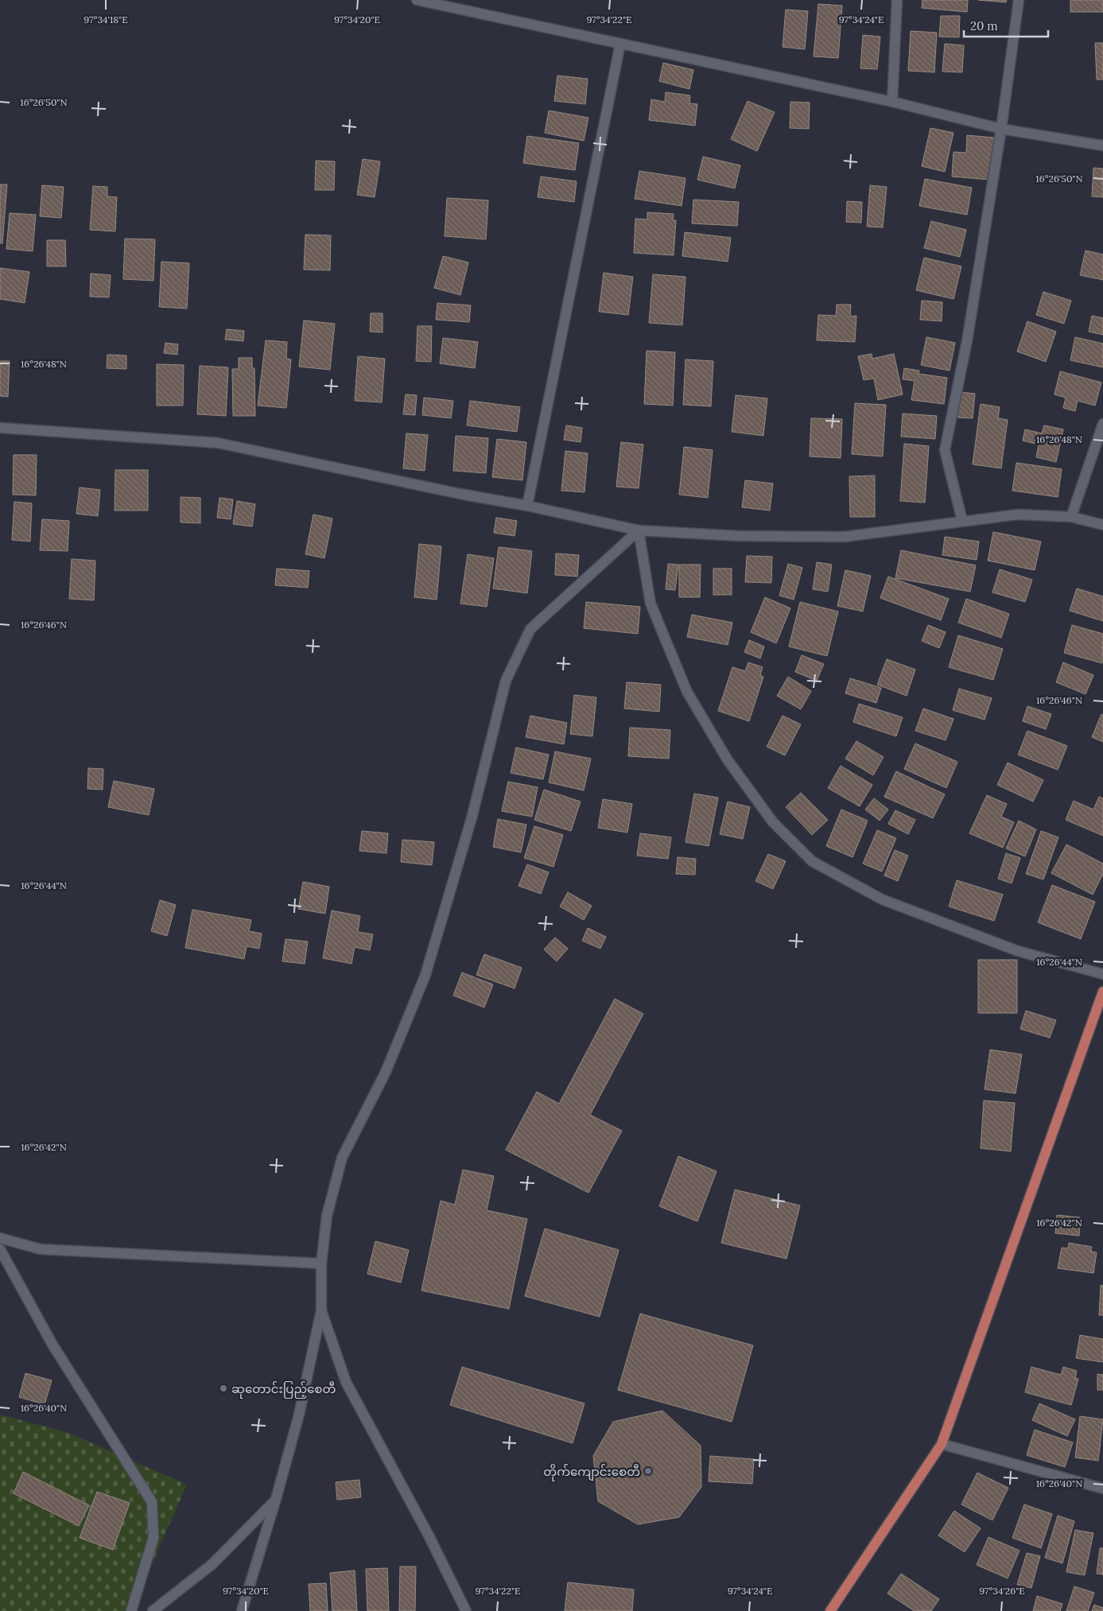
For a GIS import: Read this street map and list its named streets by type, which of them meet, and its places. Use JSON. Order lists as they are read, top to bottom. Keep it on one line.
{"places":["ဆုတောင်းပြည့်စေတီ","တိုက်ကျောင်းစေတီ"],"scale_bar":"20 m","coordinates":["97°34'18\"E","97°34'20\"E","97°34'22\"E","97°34'24\"E","16°26'50\"N","16°26'48\"N","16°26'46\"N","16°26'44\"N","16°26'42\"N","16°26'40\"N","97°34'26\"E"]}
